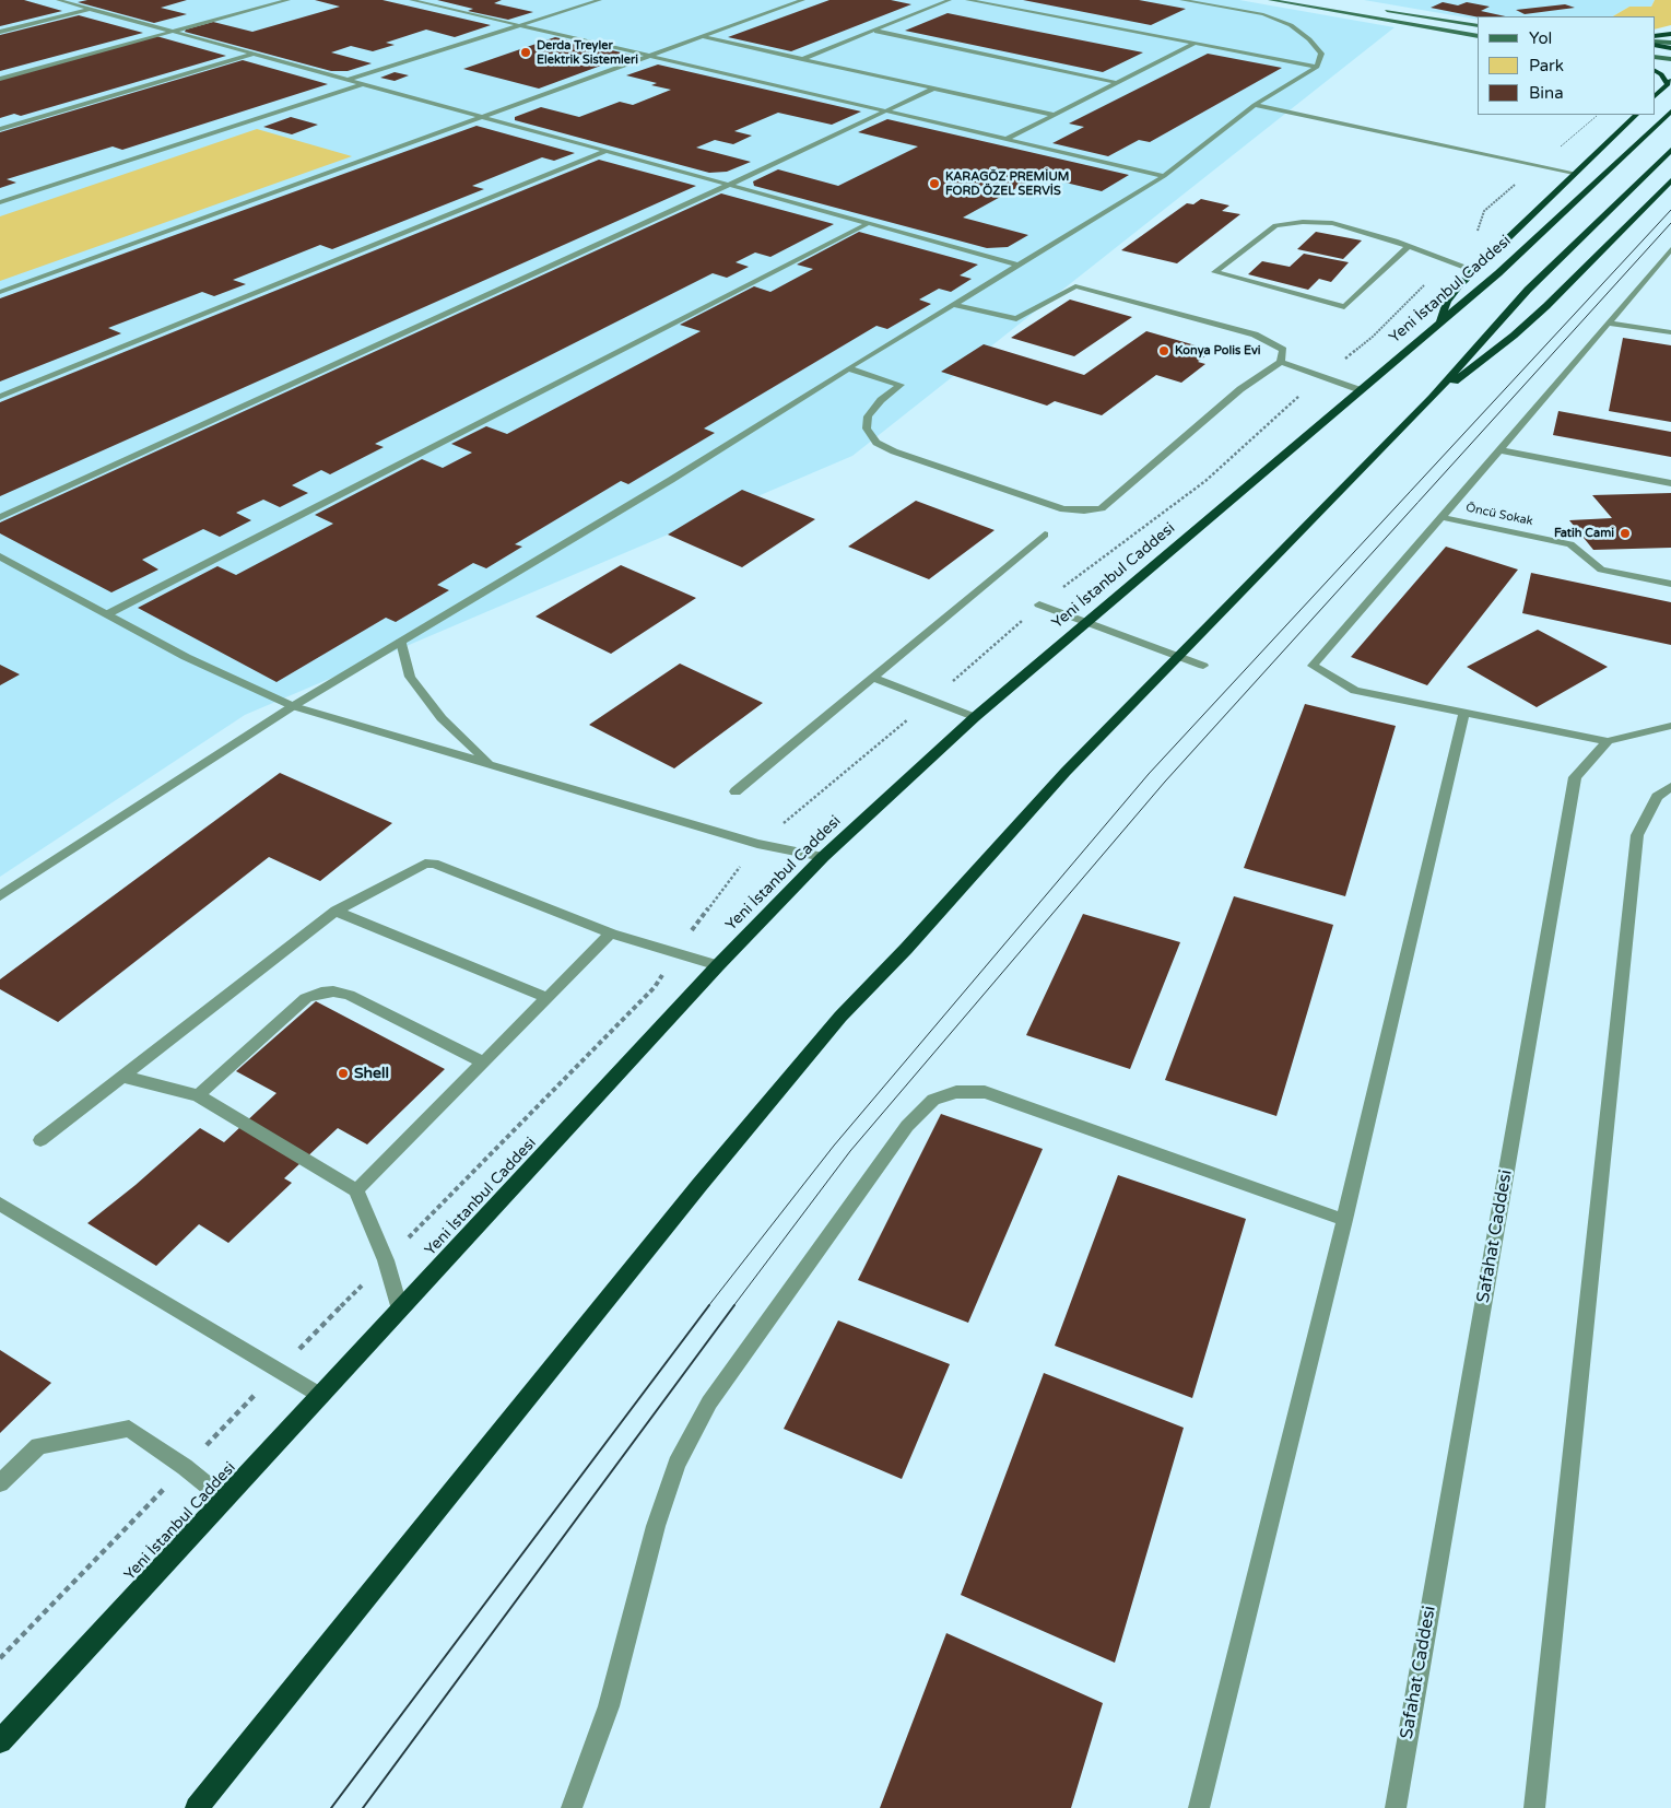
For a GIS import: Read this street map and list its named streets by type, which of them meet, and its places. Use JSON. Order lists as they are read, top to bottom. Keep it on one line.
{"streets":{"highway":["Yeni İstanbul Caddesi"],"street":["Öncü Sokak","Safahat Caddesi"]},"places":["Derda Treyler Elektrik Sistemleri","KARAGÖZ PREMİUM FORD ÖZEL SERVİS","Konya Polis Evi","Fatih Cami","Shell"],"legend":["Yol","Park","Bina"]}
